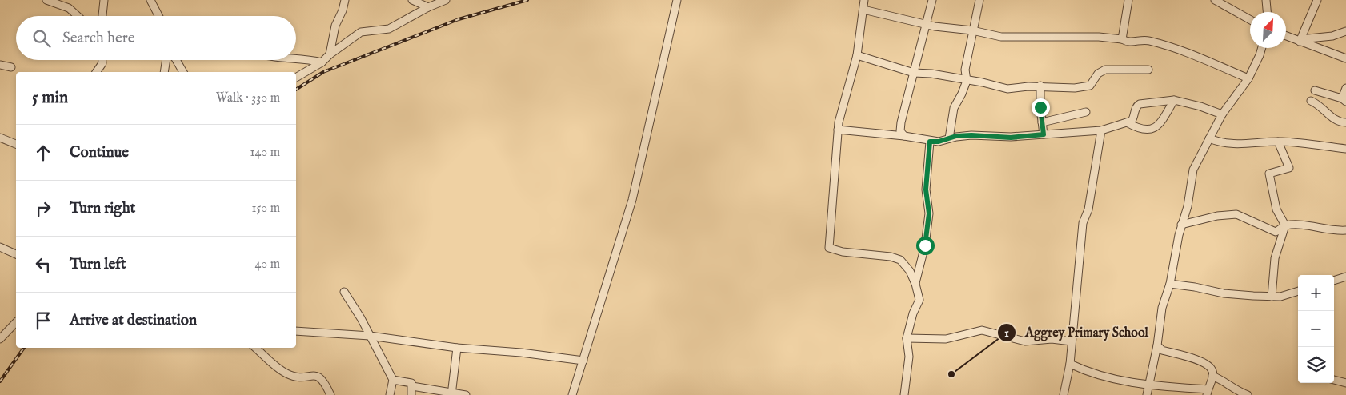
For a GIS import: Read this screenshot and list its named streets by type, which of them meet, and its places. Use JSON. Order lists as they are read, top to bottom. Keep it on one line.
{"places":["Aggrey Primary School"],"north":"top right","page":{"search":"Search here","heading":["5 min","Walk · 330 m"],"list":[["Continue","140 m"],["Turn right","150 m"],["Turn left","40 m"],"Arrive at destination"],"map_buttons":["+","−"]}}
